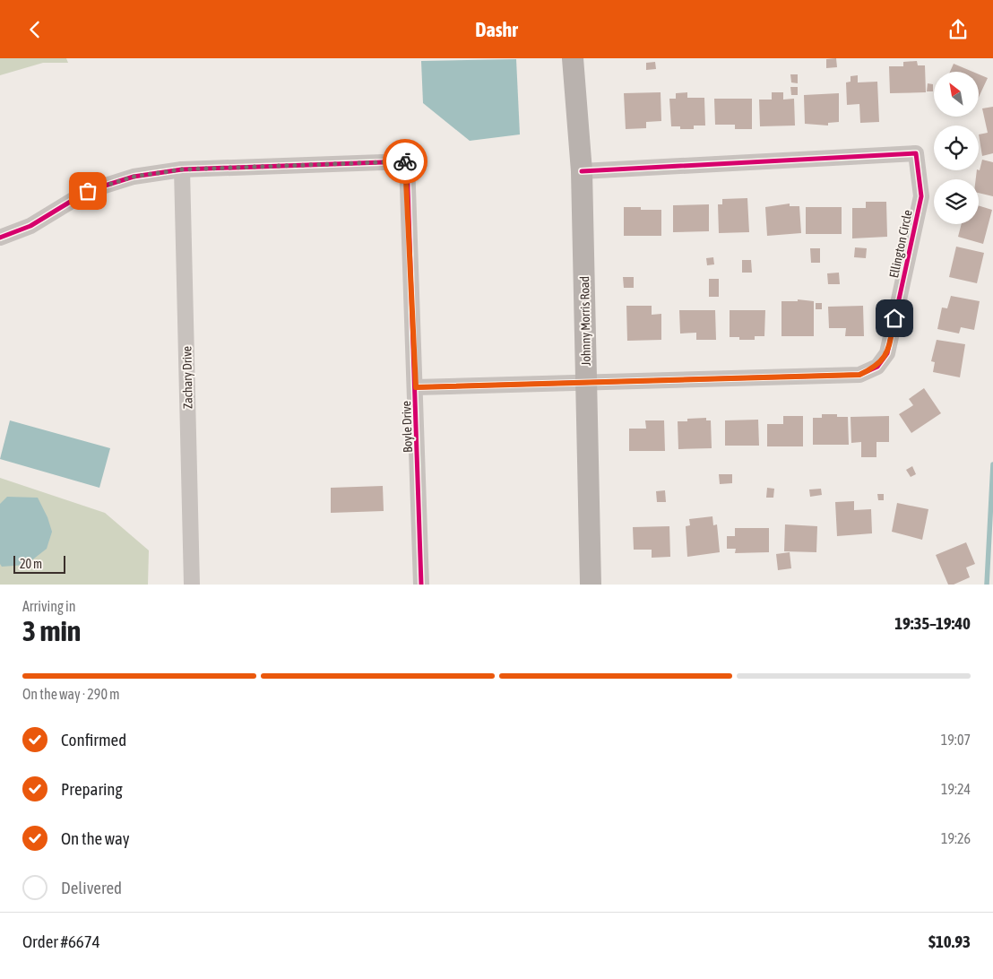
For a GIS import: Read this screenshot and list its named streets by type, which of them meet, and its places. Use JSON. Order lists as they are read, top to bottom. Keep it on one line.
{"streets":{"street":["Ellington Circle","Johnny Morris Road","Zachary Drive","Boyle Drive"]},"crossings":[["Ellington Circle","Johnny Morris Road"],["Ellington Circle","Boyle Drive"],["Zachary Drive","Boyle Drive"]],"scale_bar":"20 m","north":"top left","page":{"header":"Dashr","scale":"20 m","heading":["3 min","Arriving in","19:35–19:40"],"panel":["Order #6674","$10.93"],"bar":"On the way · 290 m","list":[["Confirmed","19:07"],["Preparing","19:24"],["On the way","19:26"],"Delivered"]}}
